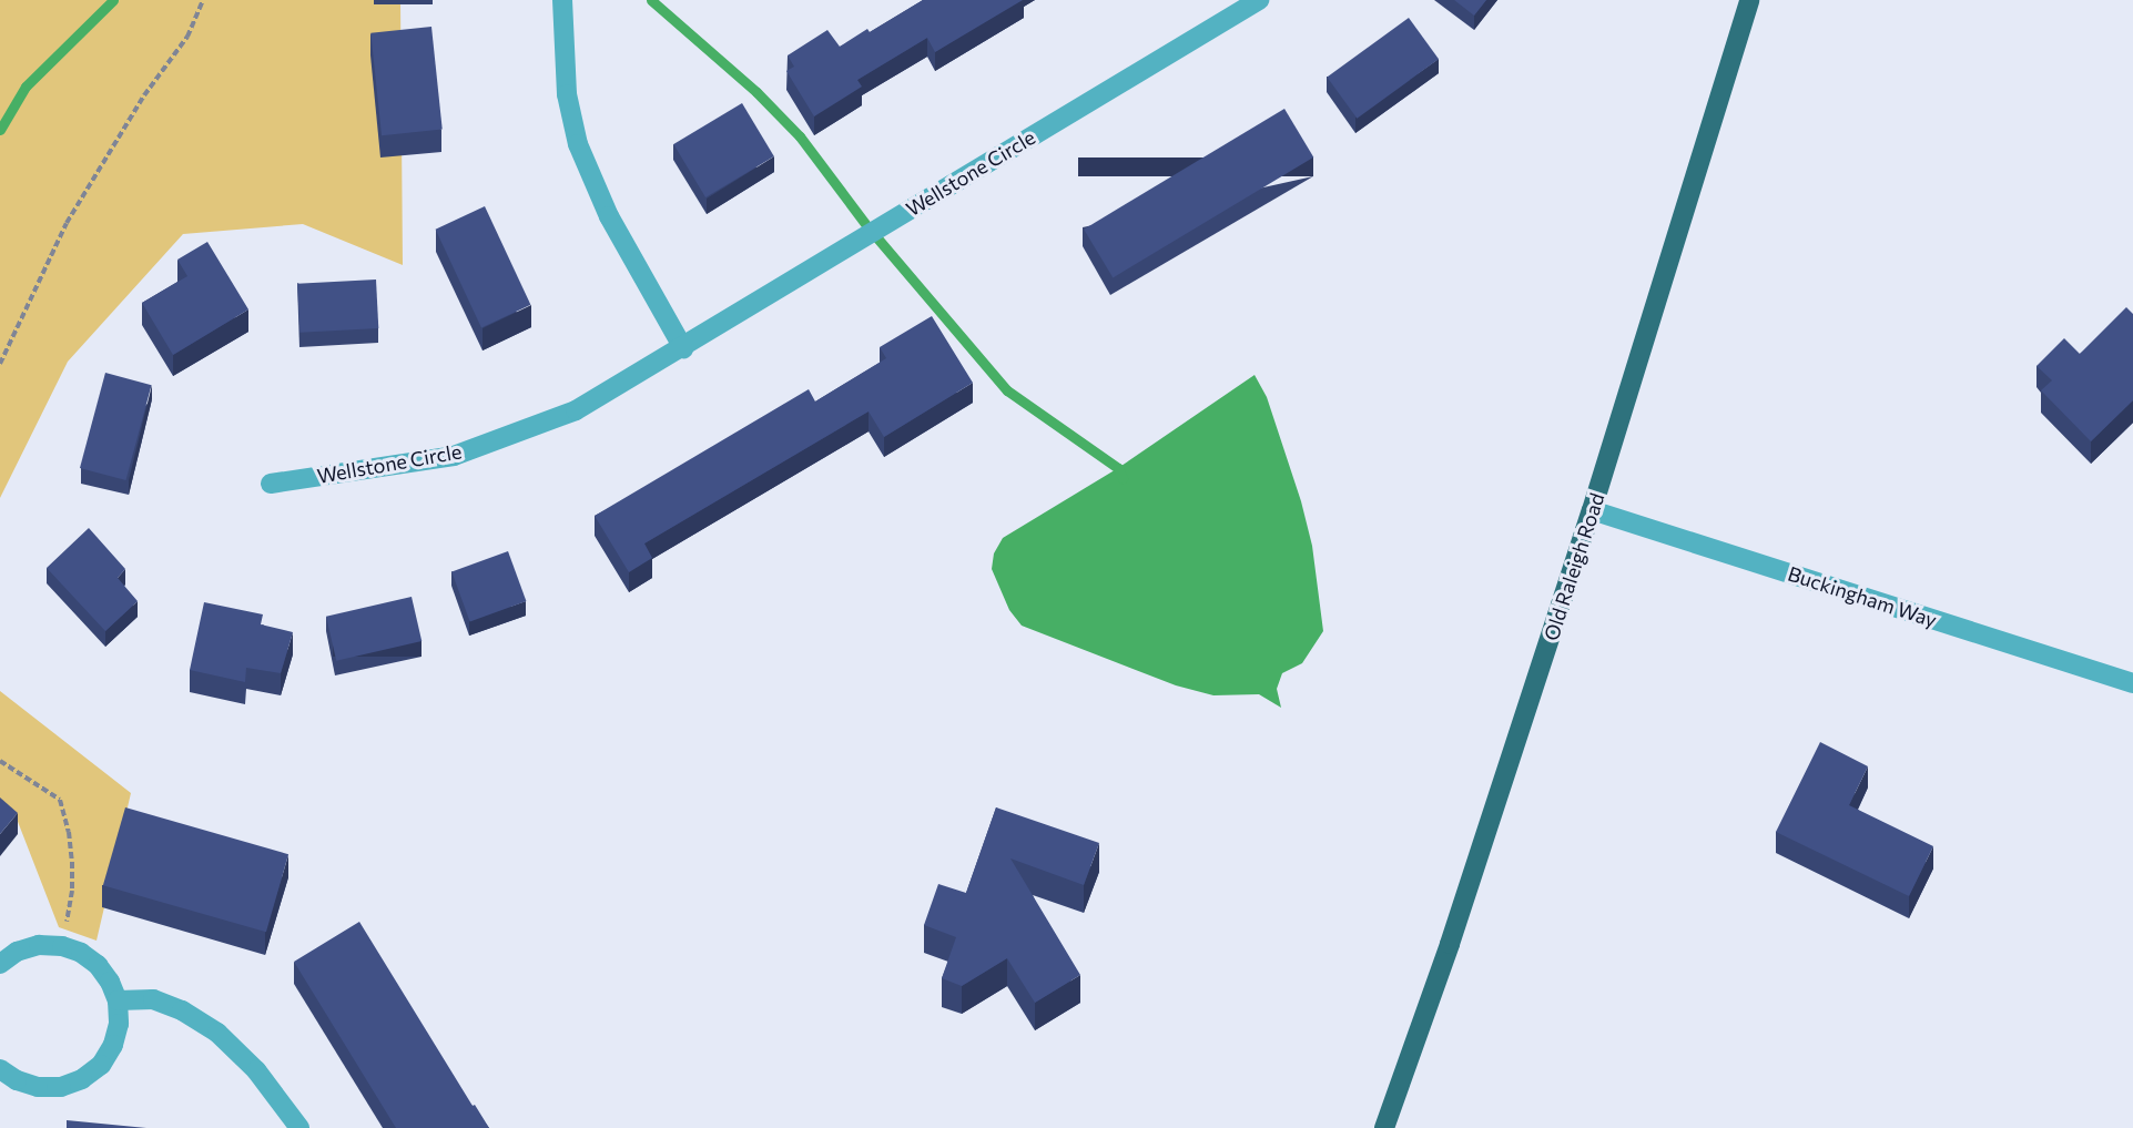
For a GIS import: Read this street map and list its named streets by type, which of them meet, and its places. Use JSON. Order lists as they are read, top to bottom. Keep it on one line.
{"streets":{"main road":["Old Raleigh Road"],"street":["Wellstone Circle","Buckingham Way"]},"crossings":[["Old Raleigh Road","Buckingham Way"]]}
